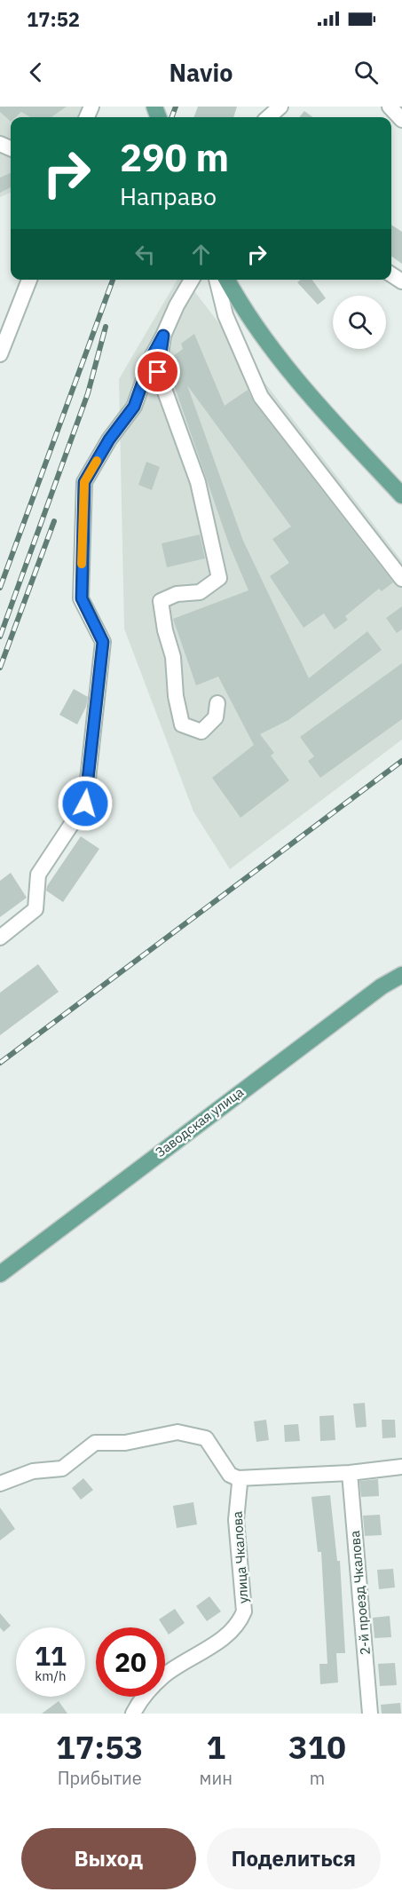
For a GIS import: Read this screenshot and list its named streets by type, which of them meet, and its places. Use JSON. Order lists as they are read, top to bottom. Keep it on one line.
{"streets":{"main road":["Заводская улица"],"street":["улица Чкалова","2-й проезд Чкалова"]},"page":{"status":"17:52","header":"Navio","turn":["290 m","Направо"],"speed":"11 km/h","limit":"20","eta":["17:53","Прибытие","1","мин","310","m"],"buttons":["Выход","Поделиться"]}}
